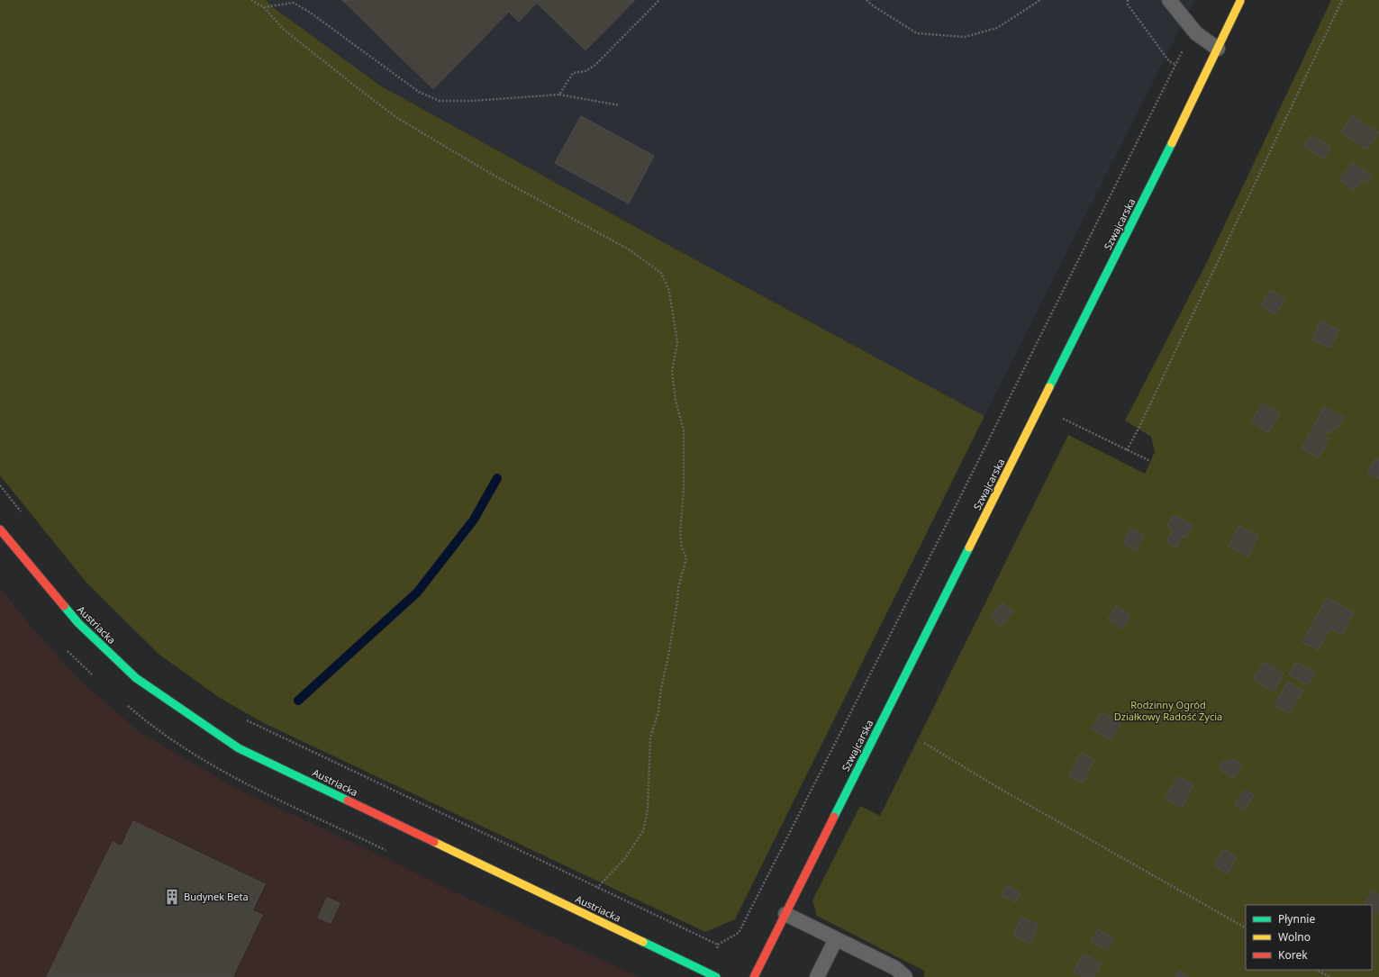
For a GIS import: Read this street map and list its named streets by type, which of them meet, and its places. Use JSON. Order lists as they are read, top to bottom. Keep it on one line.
{"streets":{"street":["Szwajcarska","Austriacka"]},"parks":["Rodzinny Ogród Działkowy Radość Życia"],"places":{"building":["Budynek Beta"]},"legend":["Płynnie","Wolno","Korek"]}
